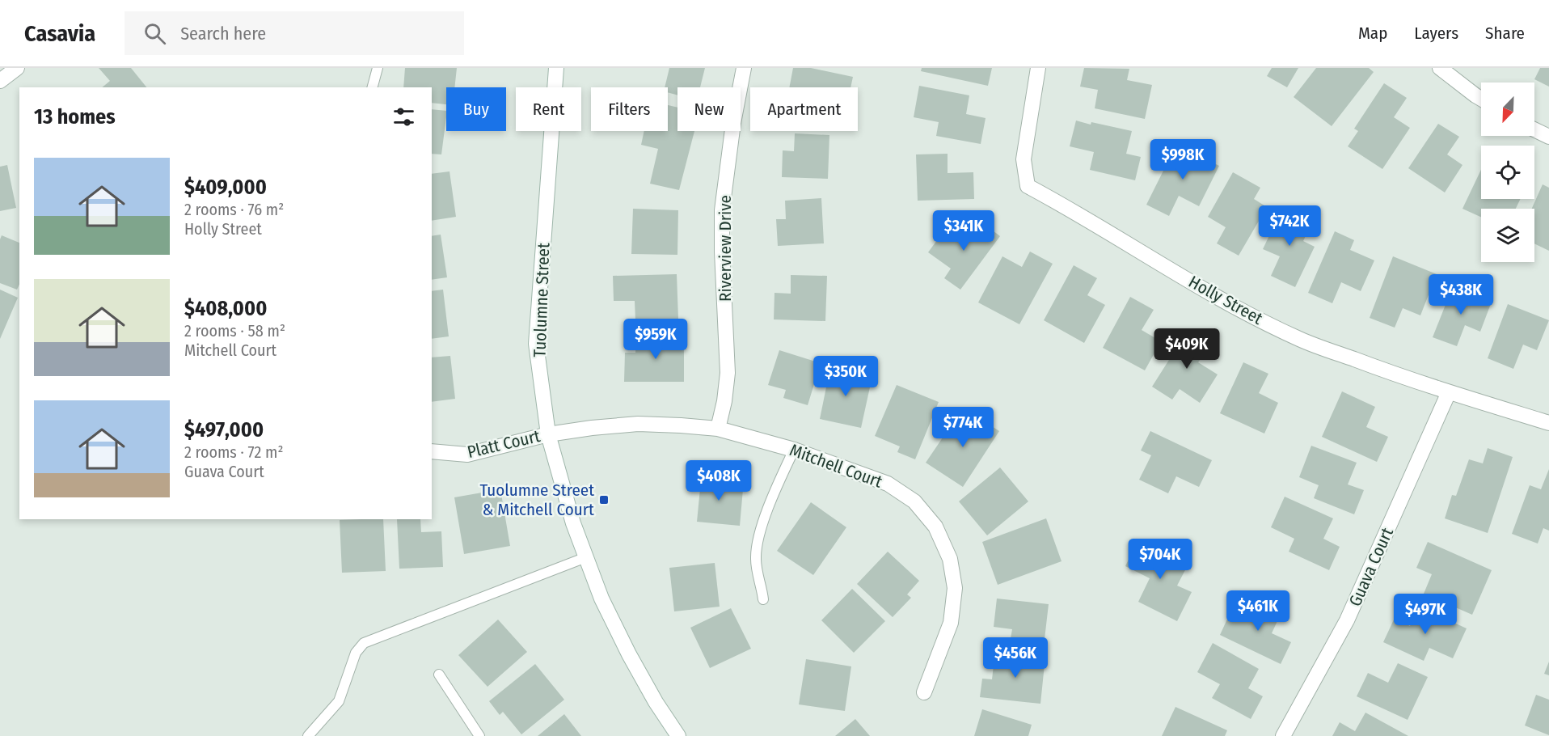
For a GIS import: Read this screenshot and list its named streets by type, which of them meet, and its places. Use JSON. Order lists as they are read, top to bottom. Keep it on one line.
{"streets":{"street":["Riverview Drive","Tuolumne Street","Holly Street","Platt Court","Mitchell Court","Guava Court"]},"crossings":[["Riverview Drive","Mitchell Court"],["Tuolumne Street","Platt Court"],["Tuolumne Street","Mitchell Court"],["Holly Street","Guava Court"],["Platt Court","Mitchell Court"]],"places":{"transit":["Tuolumne Street & Mitchell Court"]},"north":"bottom left","page":{"header":"Casavia","search":"Search here","nav":["Map","Layers","Share"],"chip":["Buy","Rent","Filters","New","Apartment"],"heading":"13 homes","price":["$998K","$742K","$341K","$438K","$959K","$409K","$350K","$774K","$408K","$704K","$461K","$497K","$456K"],"list":[{"name":"$409,000","note":"2 rooms · 76 m² · Holly Street"},{"name":"$408,000","note":"2 rooms · 58 m² · Mitchell Court"},{"name":"$497,000","note":"2 rooms · 72 m² · Guava Court"}]}}
